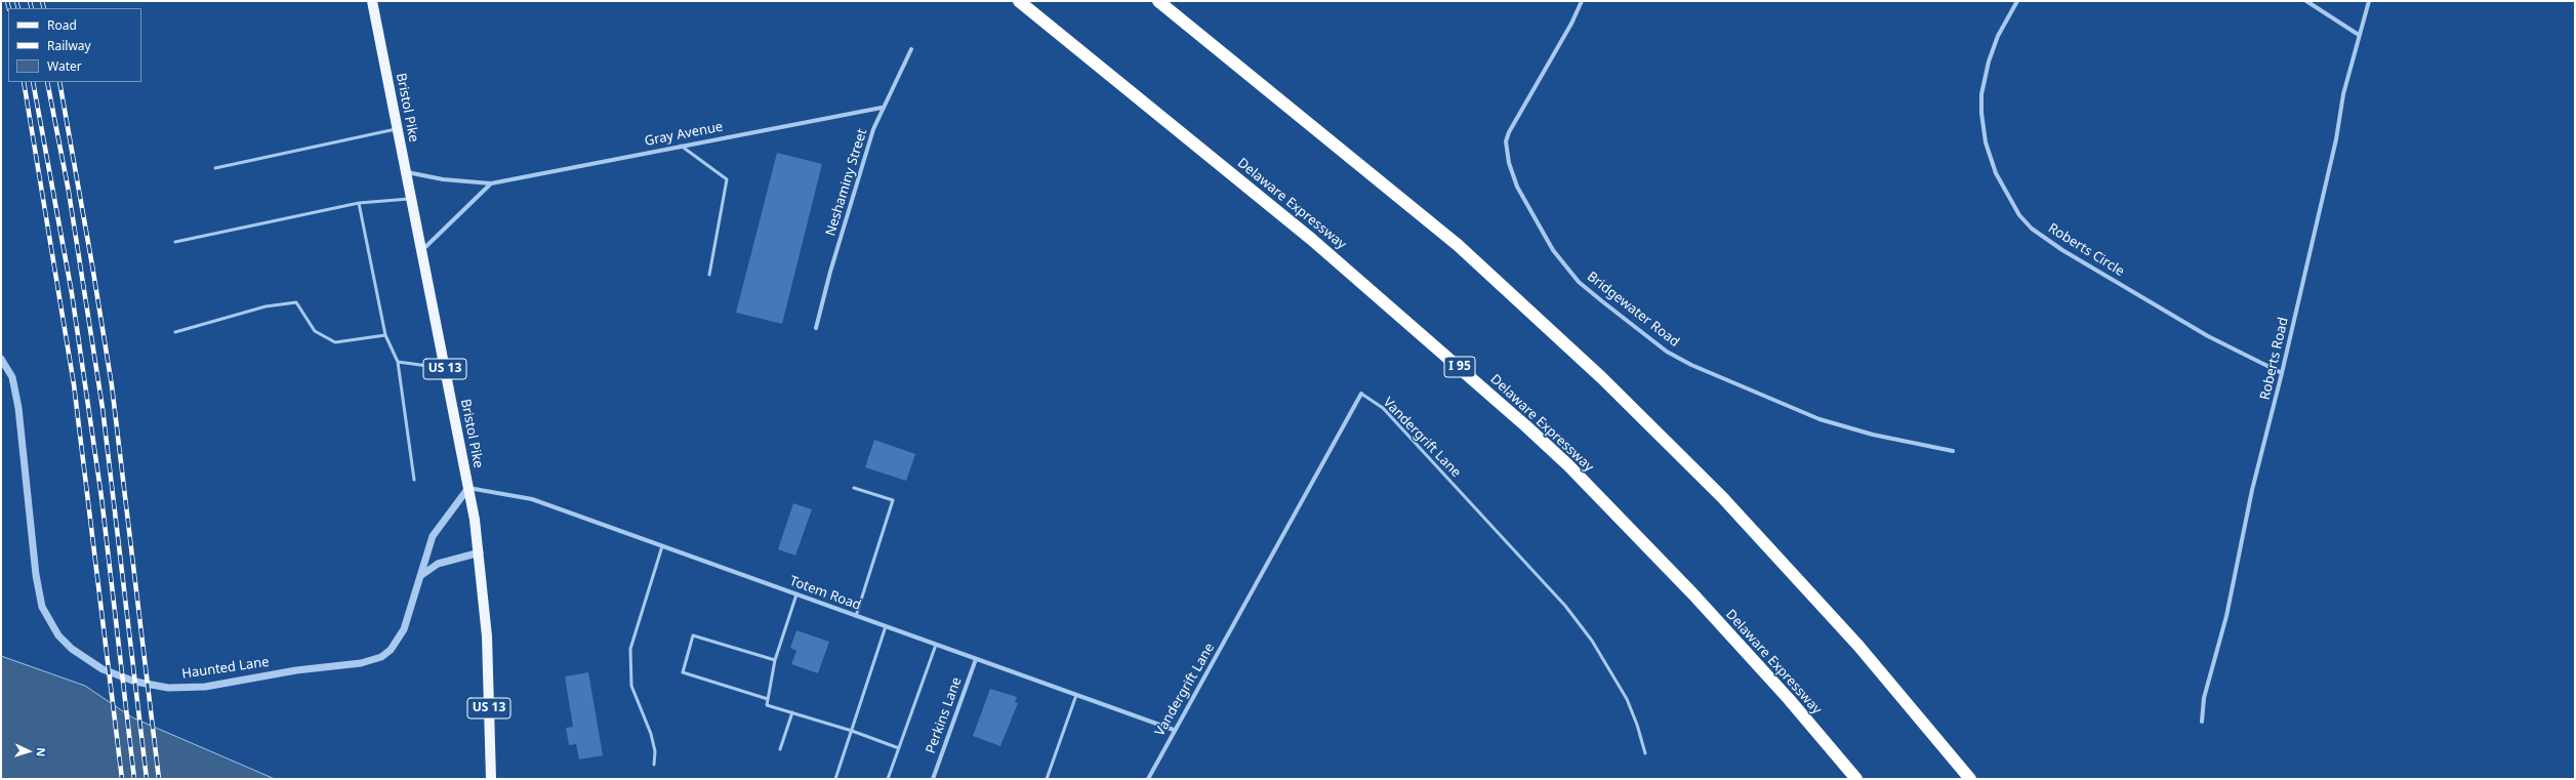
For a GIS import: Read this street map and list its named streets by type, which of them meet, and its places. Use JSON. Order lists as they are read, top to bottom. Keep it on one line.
{"streets":{"highway":["Delaware Expressway","I 95"],"main road":["Bristol Pike","US 13"],"street":["Gray Avenue","Neshaminy Street","Roberts Circle","Bridgewater Road","Roberts Road","Vandergrift Lane","Totem Road","Haunted Lane","Perkins Lane"]},"crossings":[["Bristol Pike","Gray Avenue"],["Bristol Pike","Totem Road"],["Bristol Pike","Haunted Lane"],["Gray Avenue","Neshaminy Street"],["Roberts Circle","Roberts Road"],["Vandergrift Lane","Totem Road"],["Totem Road","Haunted Lane"],["Totem Road","Perkins Lane"]],"legend":["Road","Railway","Water"],"north":"right"}
